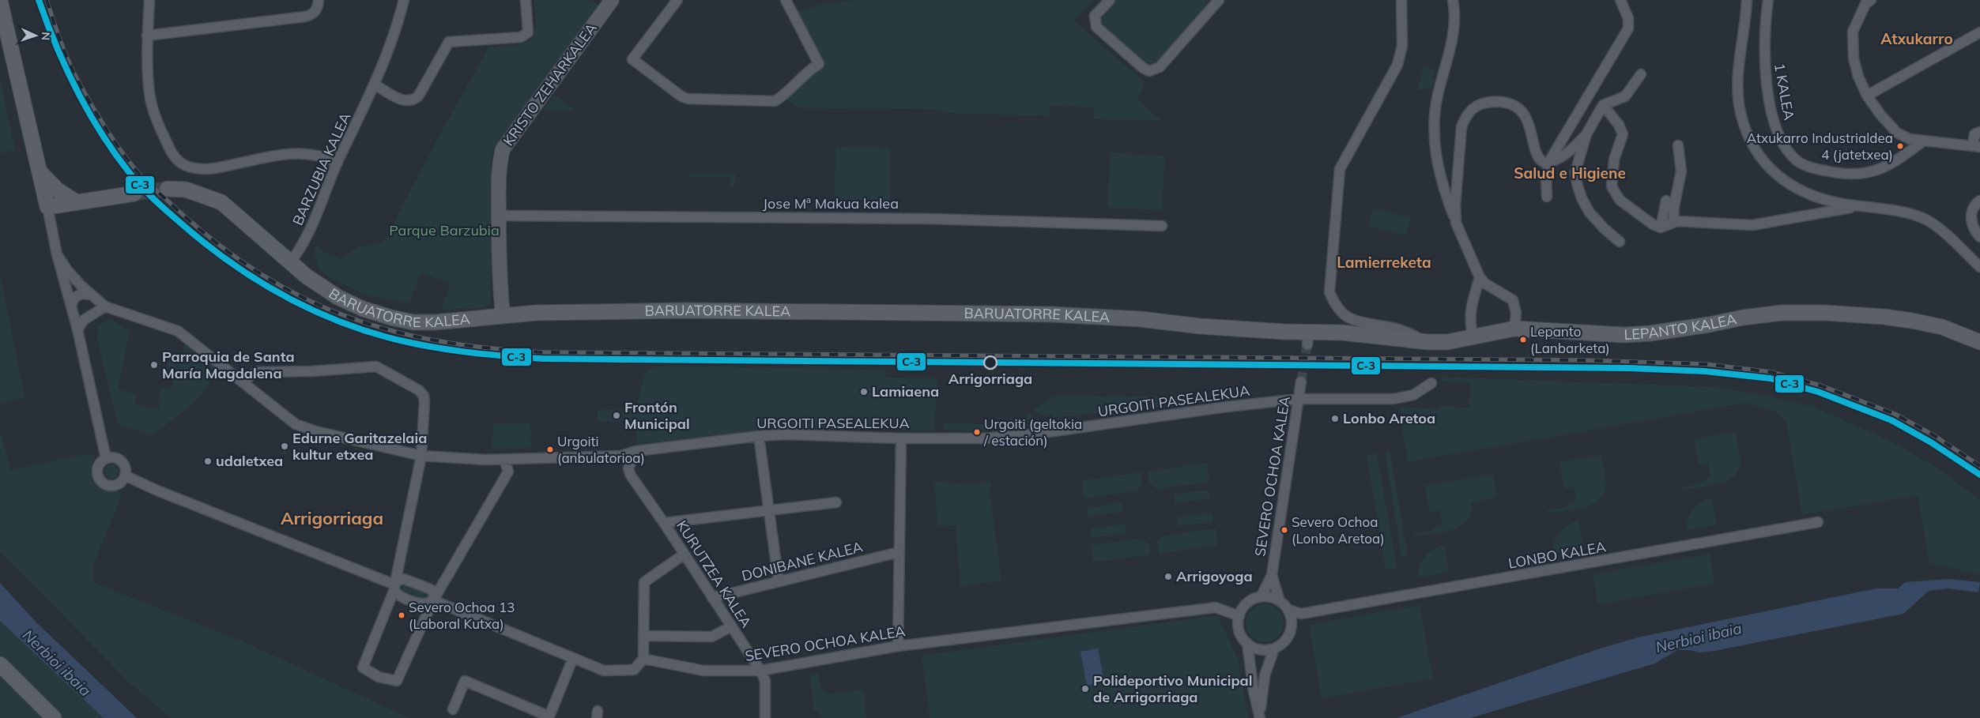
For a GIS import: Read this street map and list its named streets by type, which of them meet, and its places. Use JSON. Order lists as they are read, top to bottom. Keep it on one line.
{"streets":{"main road":["BARUATORRE KALEA","LEPANTO KALEA"],"street":["KRISTO ZEHARKALEA","1 KALEA","BARZUBIA KALEA","Jose Mª Makua kalea","URGOITI PASEALEKUA","SEVERO OCHOA KALEA","LONBO KALEA","DONIBANE KALEA","KURUTZEA KALEA"]},"crossings":[["KRISTO ZEHARKALEA","Jose Mª Makua kalea"],["KRISTO ZEHARKALEA","BARUATORRE KALEA"],["BARZUBIA KALEA","BARUATORRE KALEA"],["BARUATORRE KALEA","LEPANTO KALEA"],["URGOITI PASEALEKUA","SEVERO OCHOA KALEA"],["URGOITI PASEALEKUA","KURUTZEA KALEA"],["SEVERO OCHOA KALEA","LONBO KALEA"],["SEVERO OCHOA KALEA","KURUTZEA KALEA"],["DONIBANE KALEA","KURUTZEA KALEA"]],"districts":["Atxukarro","Salud e Higiene","Lamierreketa","Arrigorriaga"],"water":["Nerbioi ibaia"],"parks":["Parque Barzubia"],"places":["Atxukarro Industrialdea 4 (jatetxea)","Lepanto (Lanbarketa)","Arrigorriaga","Parroquia de Santa María Magdalena","Lamiaena","Frontón Municipal","Lonbo Aretoa","Urgoiti (geltokia / estación)","Edurne Garitazelaia kultur etxea","Urgoiti (anbulatorioa)","udaletxea","Severo Ochoa (Lonbo Aretoa)","Arrigoyoga","Severo Ochoa 13 (Laboral Kutxa)","Polideportivo Municipal de Arrigorriaga"],"lines":["transit line C-3"],"north":"right"}
